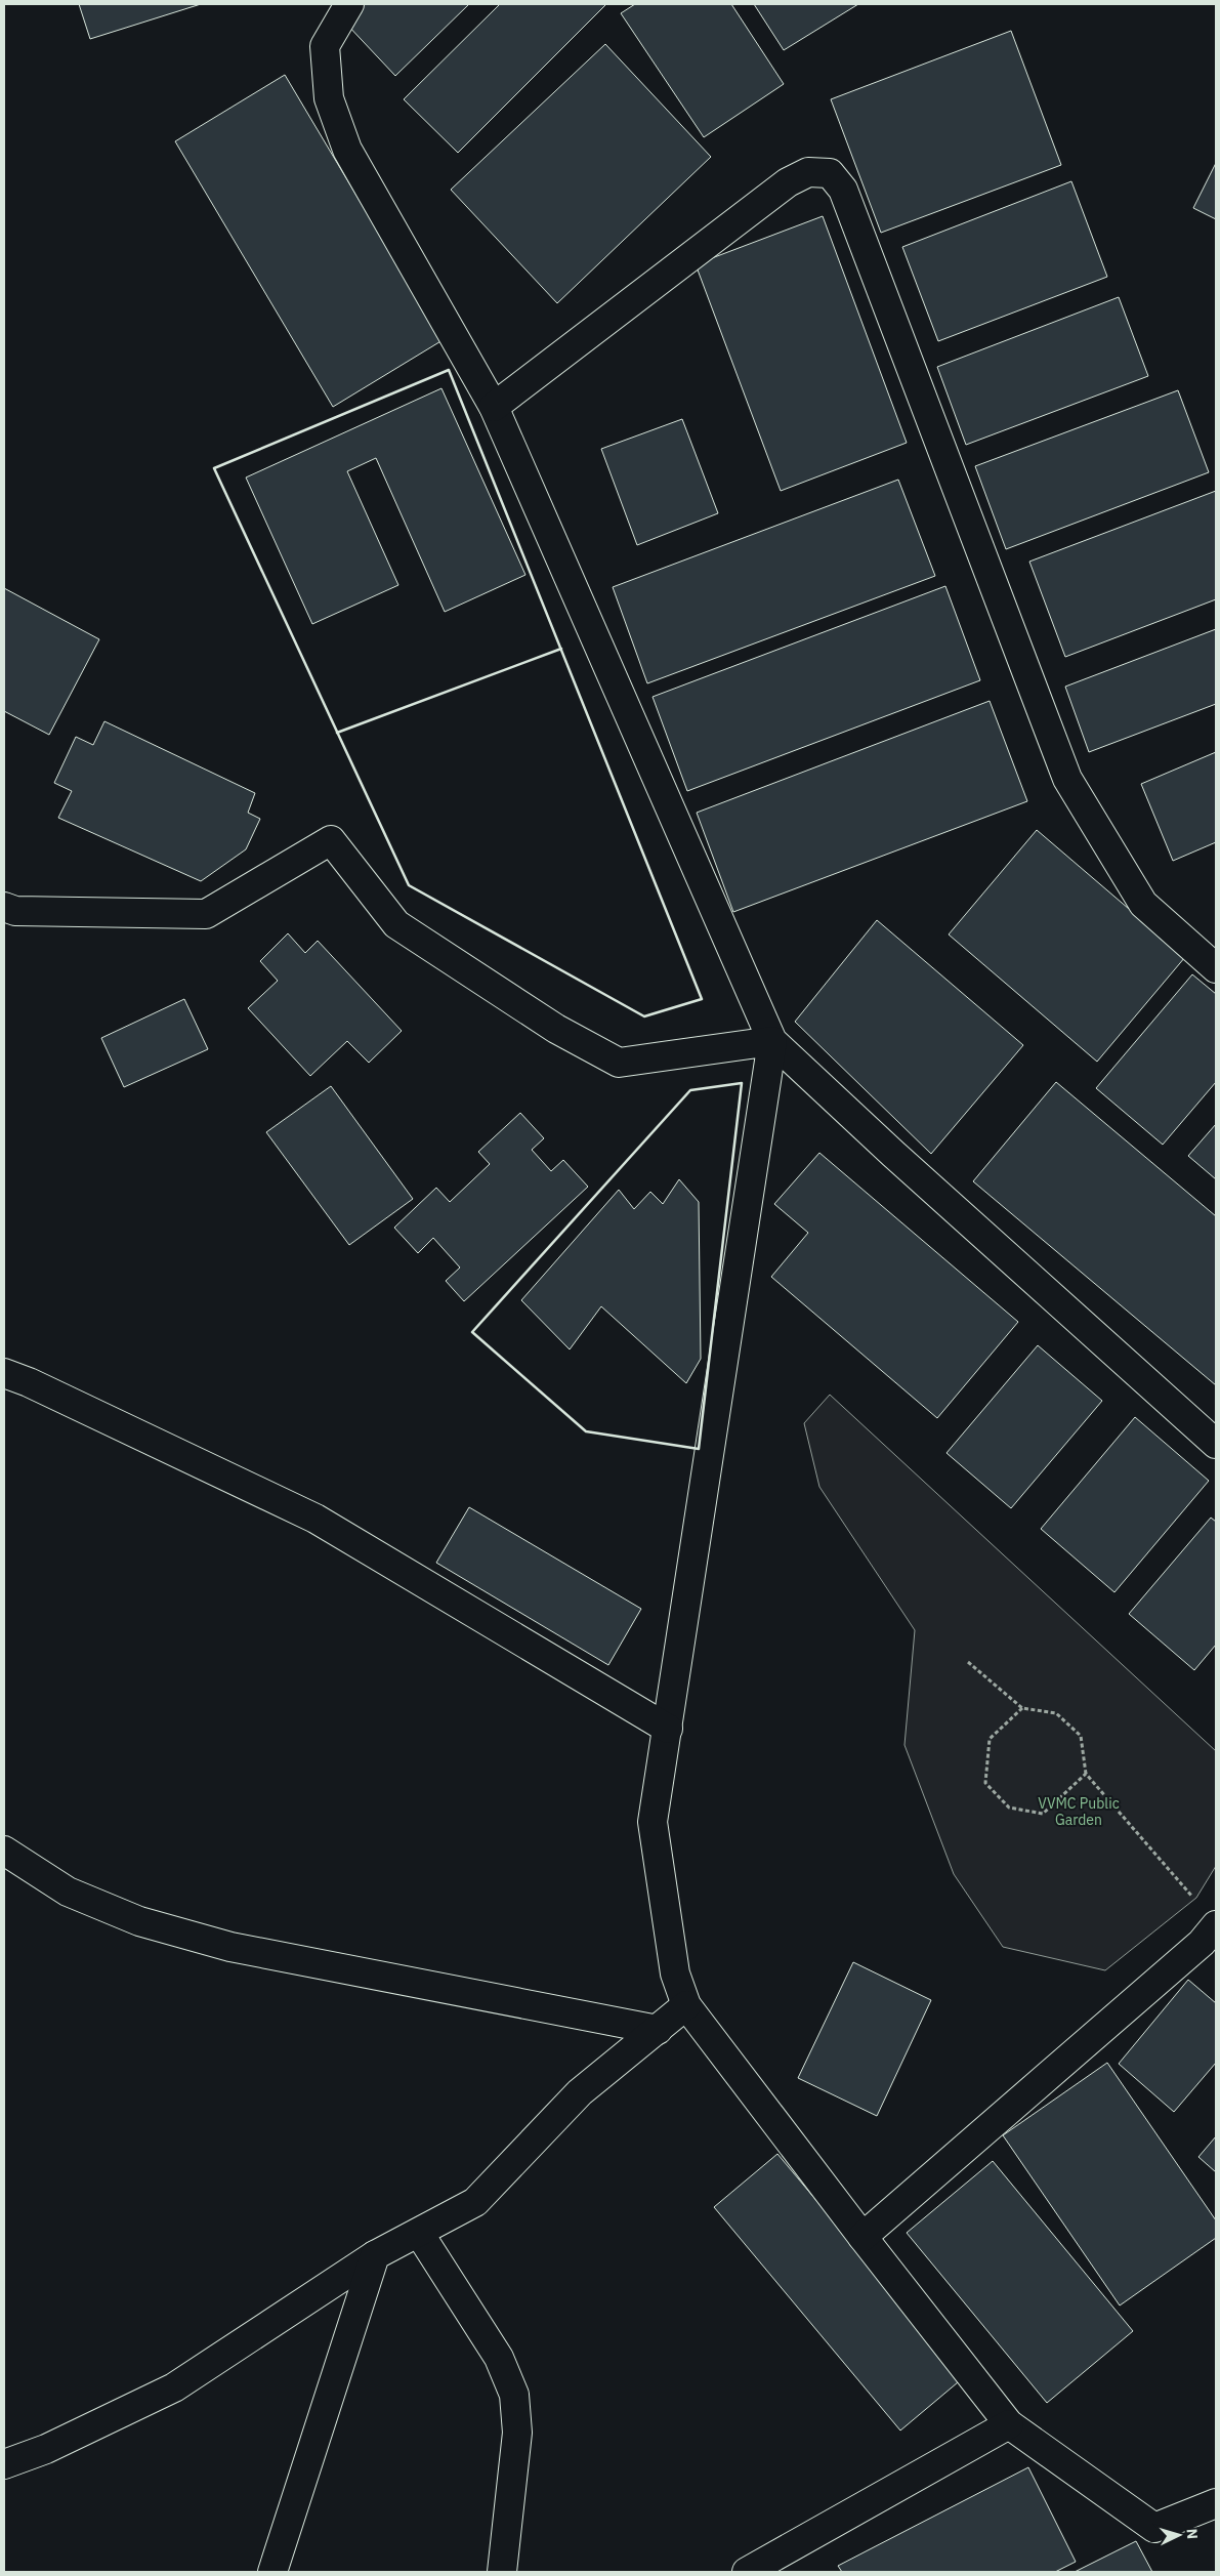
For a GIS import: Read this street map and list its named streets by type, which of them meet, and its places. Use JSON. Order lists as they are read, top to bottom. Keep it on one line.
{"parks":["VVMC Public Garden"],"north":"right"}
